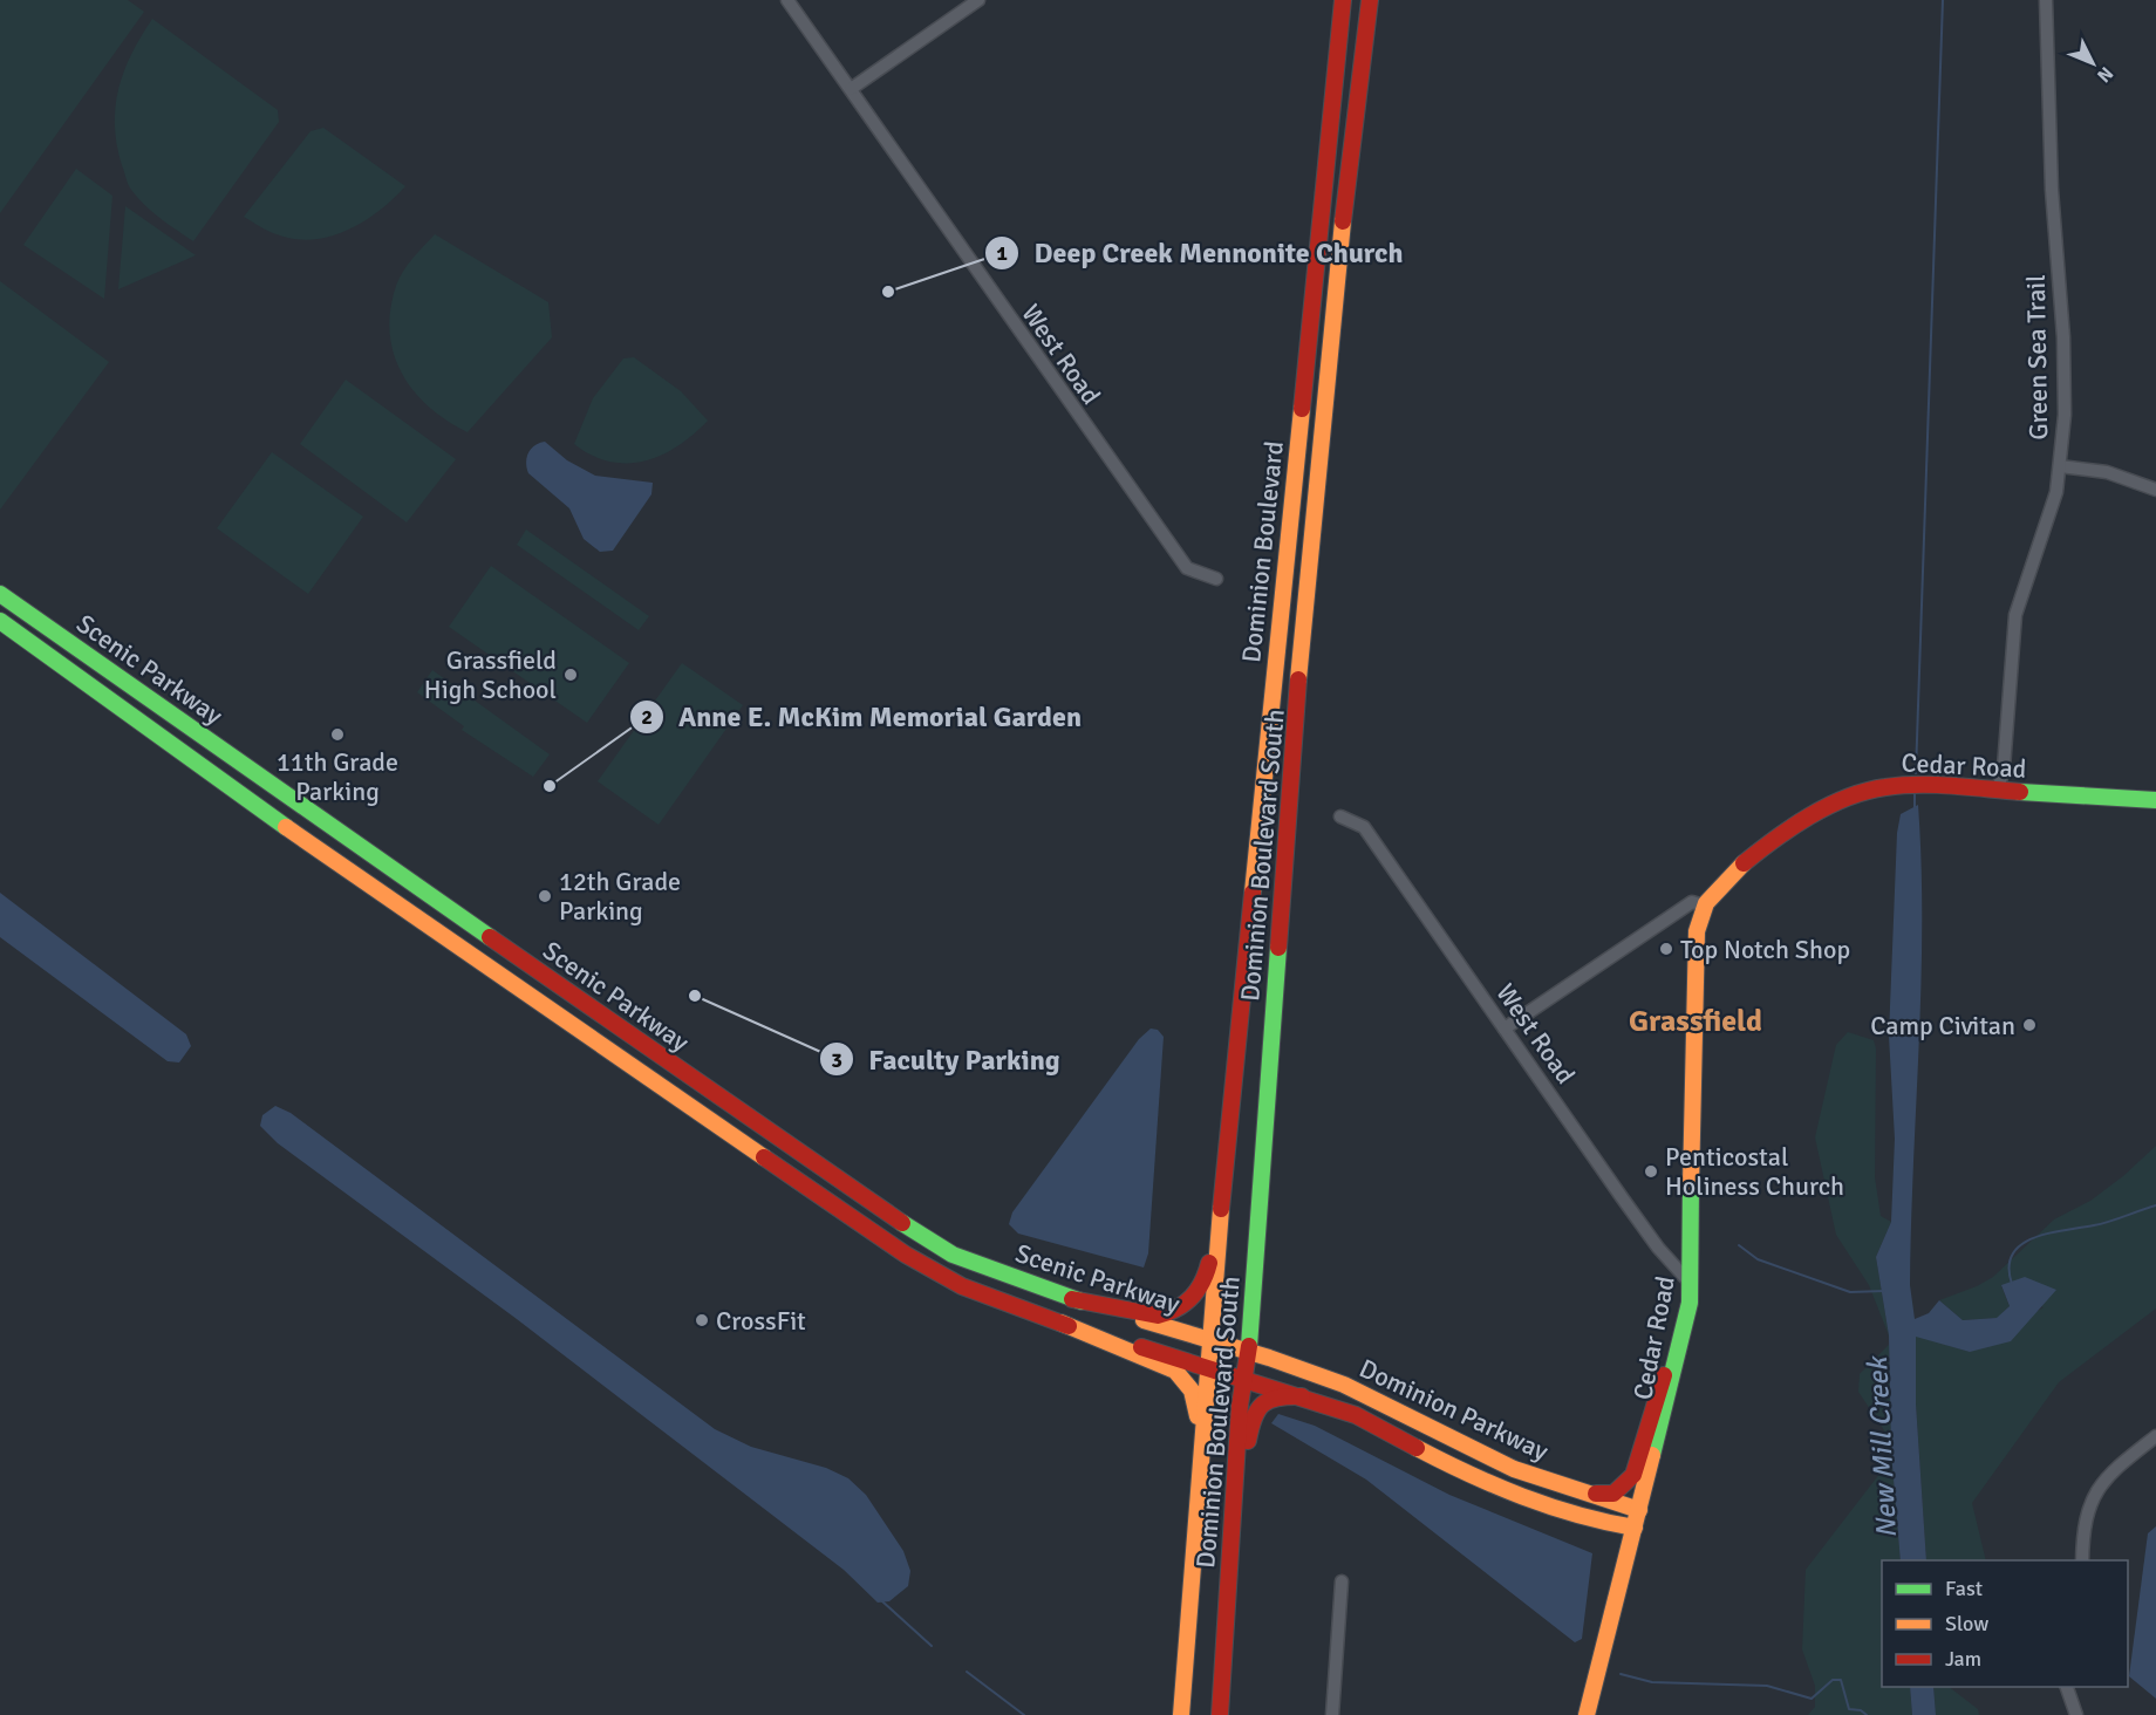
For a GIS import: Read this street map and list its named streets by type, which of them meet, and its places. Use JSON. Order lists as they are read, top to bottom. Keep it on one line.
{"streets":{"main road":["Dominion Boulevard","Scenic Parkway","Cedar Road","Dominion Boulevard South","Dominion Parkway"],"street":["West Road","Green Sea Trail"]},"crossings":[["West Road","Cedar Road"],["Green Sea Trail","Cedar Road"],["Dominion Boulevard","Dominion Boulevard South"],["Scenic Parkway","Dominion Boulevard South"],["Scenic Parkway","Dominion Parkway"],["Cedar Road","Dominion Parkway"],["Dominion Boulevard South","Dominion Parkway"]],"districts":["Grassfield"],"water":["New Mill Creek"],"places":["Deep Creek Mennonite Church","Grassfield High School","11th Grade Parking","Anne E. McKim Memorial Garden","12th Grade Parking","Top Notch Shop","Faculty Parking","Camp Civitan","Penticostal Holiness Church","CrossFit"],"legend":["Fast","Slow","Jam"],"north":"bottom right"}
